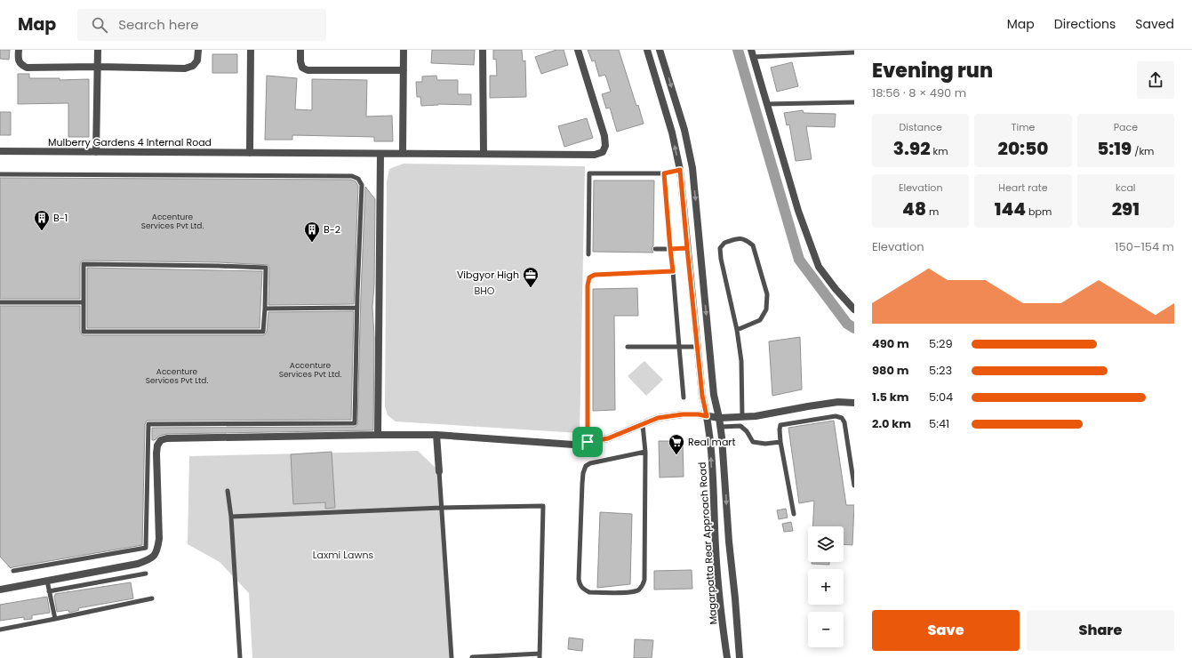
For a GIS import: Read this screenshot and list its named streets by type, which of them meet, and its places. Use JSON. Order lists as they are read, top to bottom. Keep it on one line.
{"streets":{"street":["Mulberry Gardens 4 Internal Road","Magarpatta Rear Approach Road"]},"parks":["BHO","Laxmi Lawns"],"places":{"building":["B-1","B-2"],"office":["Vibgyor High"],"supermarket":["Real mart"]},"house_numbers":["Accenture Services Pvt Ltd.","Accenture Services Pvt Ltd.","Accenture Services Pvt Ltd."],"page":{"header":"Map","search":"Search here","nav":["Map","Directions","Saved"],"heading":["Evening run","18:56 · 8 × 490 m"],"stats":[["Distance","3.92 km"],["Time","20:50"],["Pace","5:19 /km"],["Elevation","48 m"],["Heart rate","144 bpm"],["kcal","291"]],"chart":["Elevation","150–154 m"],"list":[{"name":"490 m","note":"5:29"},{"name":"980 m","note":"5:23"},{"name":"1.5 km","note":"5:04"},{"name":"2.0 km","note":"5:41"}],"map_buttons":["+","−"],"buttons":["Save","Share"]}}
